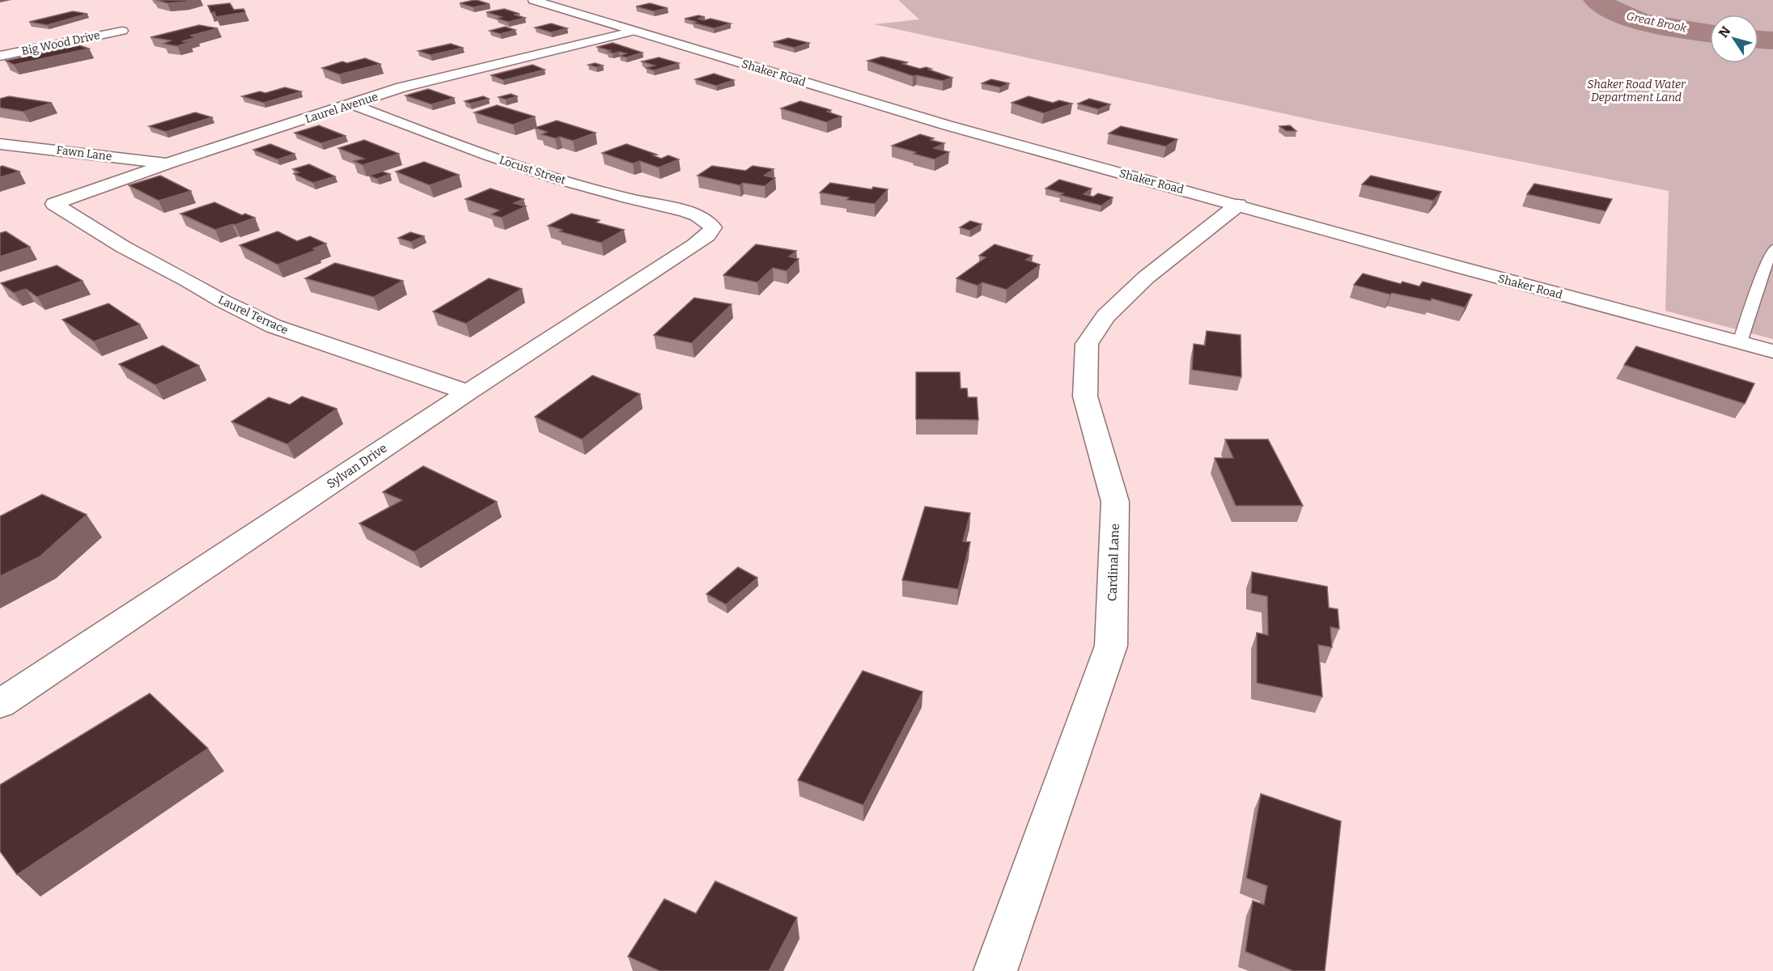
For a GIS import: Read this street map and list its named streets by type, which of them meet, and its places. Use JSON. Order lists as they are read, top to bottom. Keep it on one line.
{"streets":{"street":["Big Wood Drive","Shaker Road","Laurel Avenue","Fawn Lane","Locust Street","Laurel Terrace","Sylvan Drive","Cardinal Lane"]},"crossings":[["Shaker Road","Laurel Avenue"],["Shaker Road","Cardinal Lane"],["Laurel Avenue","Fawn Lane"],["Laurel Avenue","Locust Street"],["Laurel Avenue","Laurel Terrace"],["Locust Street","Sylvan Drive"],["Laurel Terrace","Sylvan Drive"]],"water":["Great Brook"],"parks":["Shaker Road Water Department Land"],"north":"top left"}
